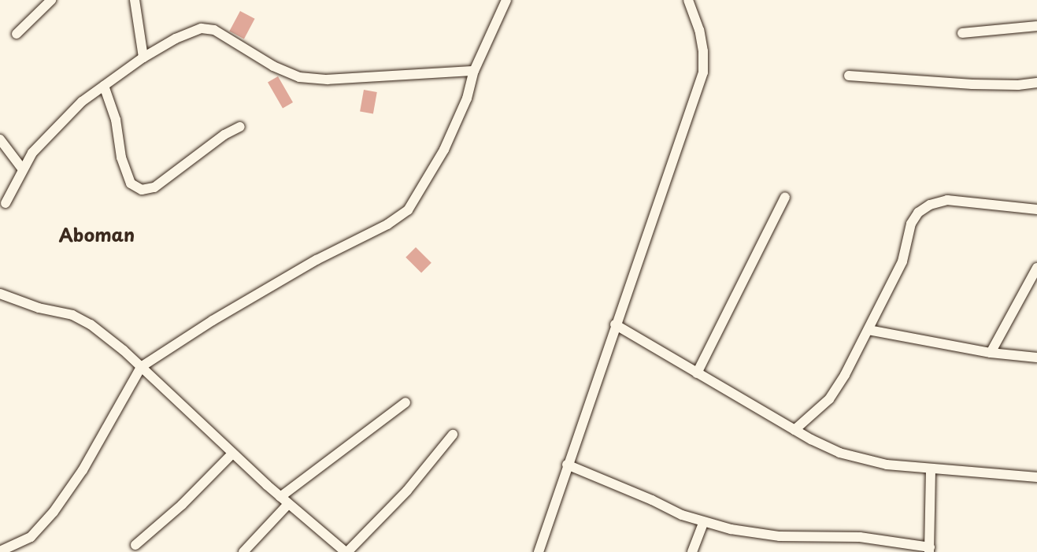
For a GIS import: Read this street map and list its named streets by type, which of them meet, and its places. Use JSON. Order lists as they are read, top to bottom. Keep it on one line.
{"districts":["Aboman"]}
